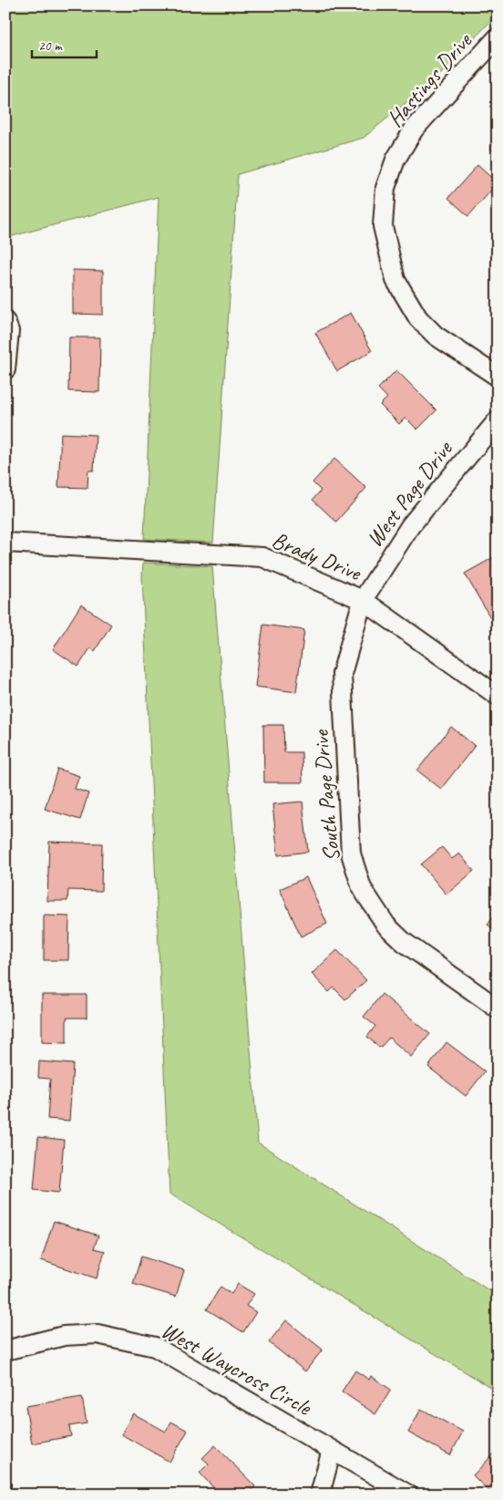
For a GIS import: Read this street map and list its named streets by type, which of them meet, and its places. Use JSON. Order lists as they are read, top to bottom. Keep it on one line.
{"streets":{"street":["Hastings Drive","West Page Drive","Brady Drive","South Page Drive","West Waycross Circle"]},"crossings":[["West Page Drive","Brady Drive"],["West Page Drive","South Page Drive"],["Brady Drive","South Page Drive"]],"scale_bar":"20 m"}
